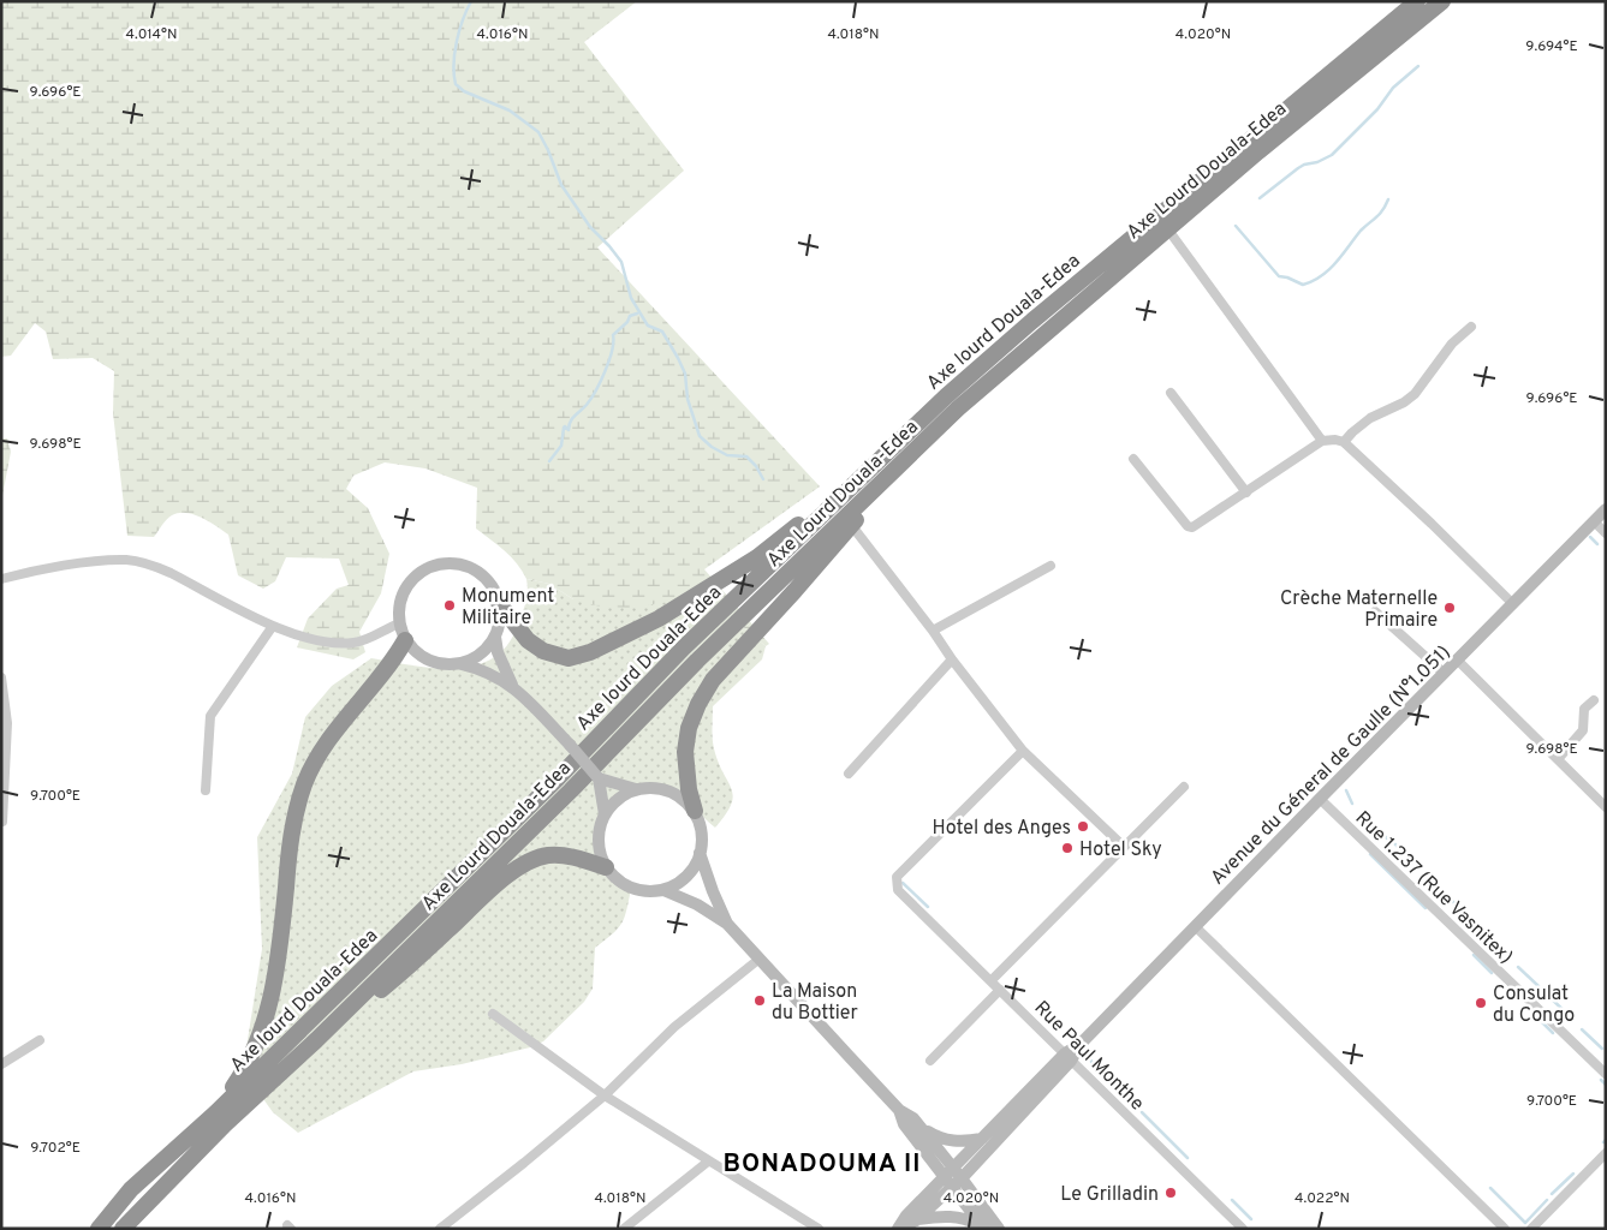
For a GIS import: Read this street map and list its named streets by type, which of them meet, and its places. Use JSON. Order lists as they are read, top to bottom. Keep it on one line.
{"streets":{"highway":["Axe Lourd Douala-Edea","Axe lourd Douala-Edea"],"main road":["Avenue du Géneral de Gaulle (N°1.051)"],"street":["Rue 1.237 (Rue Vasnitex)","Rue Paul Monthe"]},"crossings":[["Avenue du Géneral de Gaulle (N°1.051)","Rue 1.237 (Rue Vasnitex)"],["Avenue du Géneral de Gaulle (N°1.051)","Rue Paul Monthe"]],"districts":["BONADOUMA II"],"places":["Monument Militaire","Crèche Maternelle Primaire","Hotel des Anges","Hotel Sky","La Maison du Bottier","Consulat du Congo","Le Grilladin"],"coordinates":["4.014°N","4.016°N","4.018°N","4.020°N","9.694°E","9.696°E","9.698°E","9.700°E","9.702°E","4.022°N"]}
